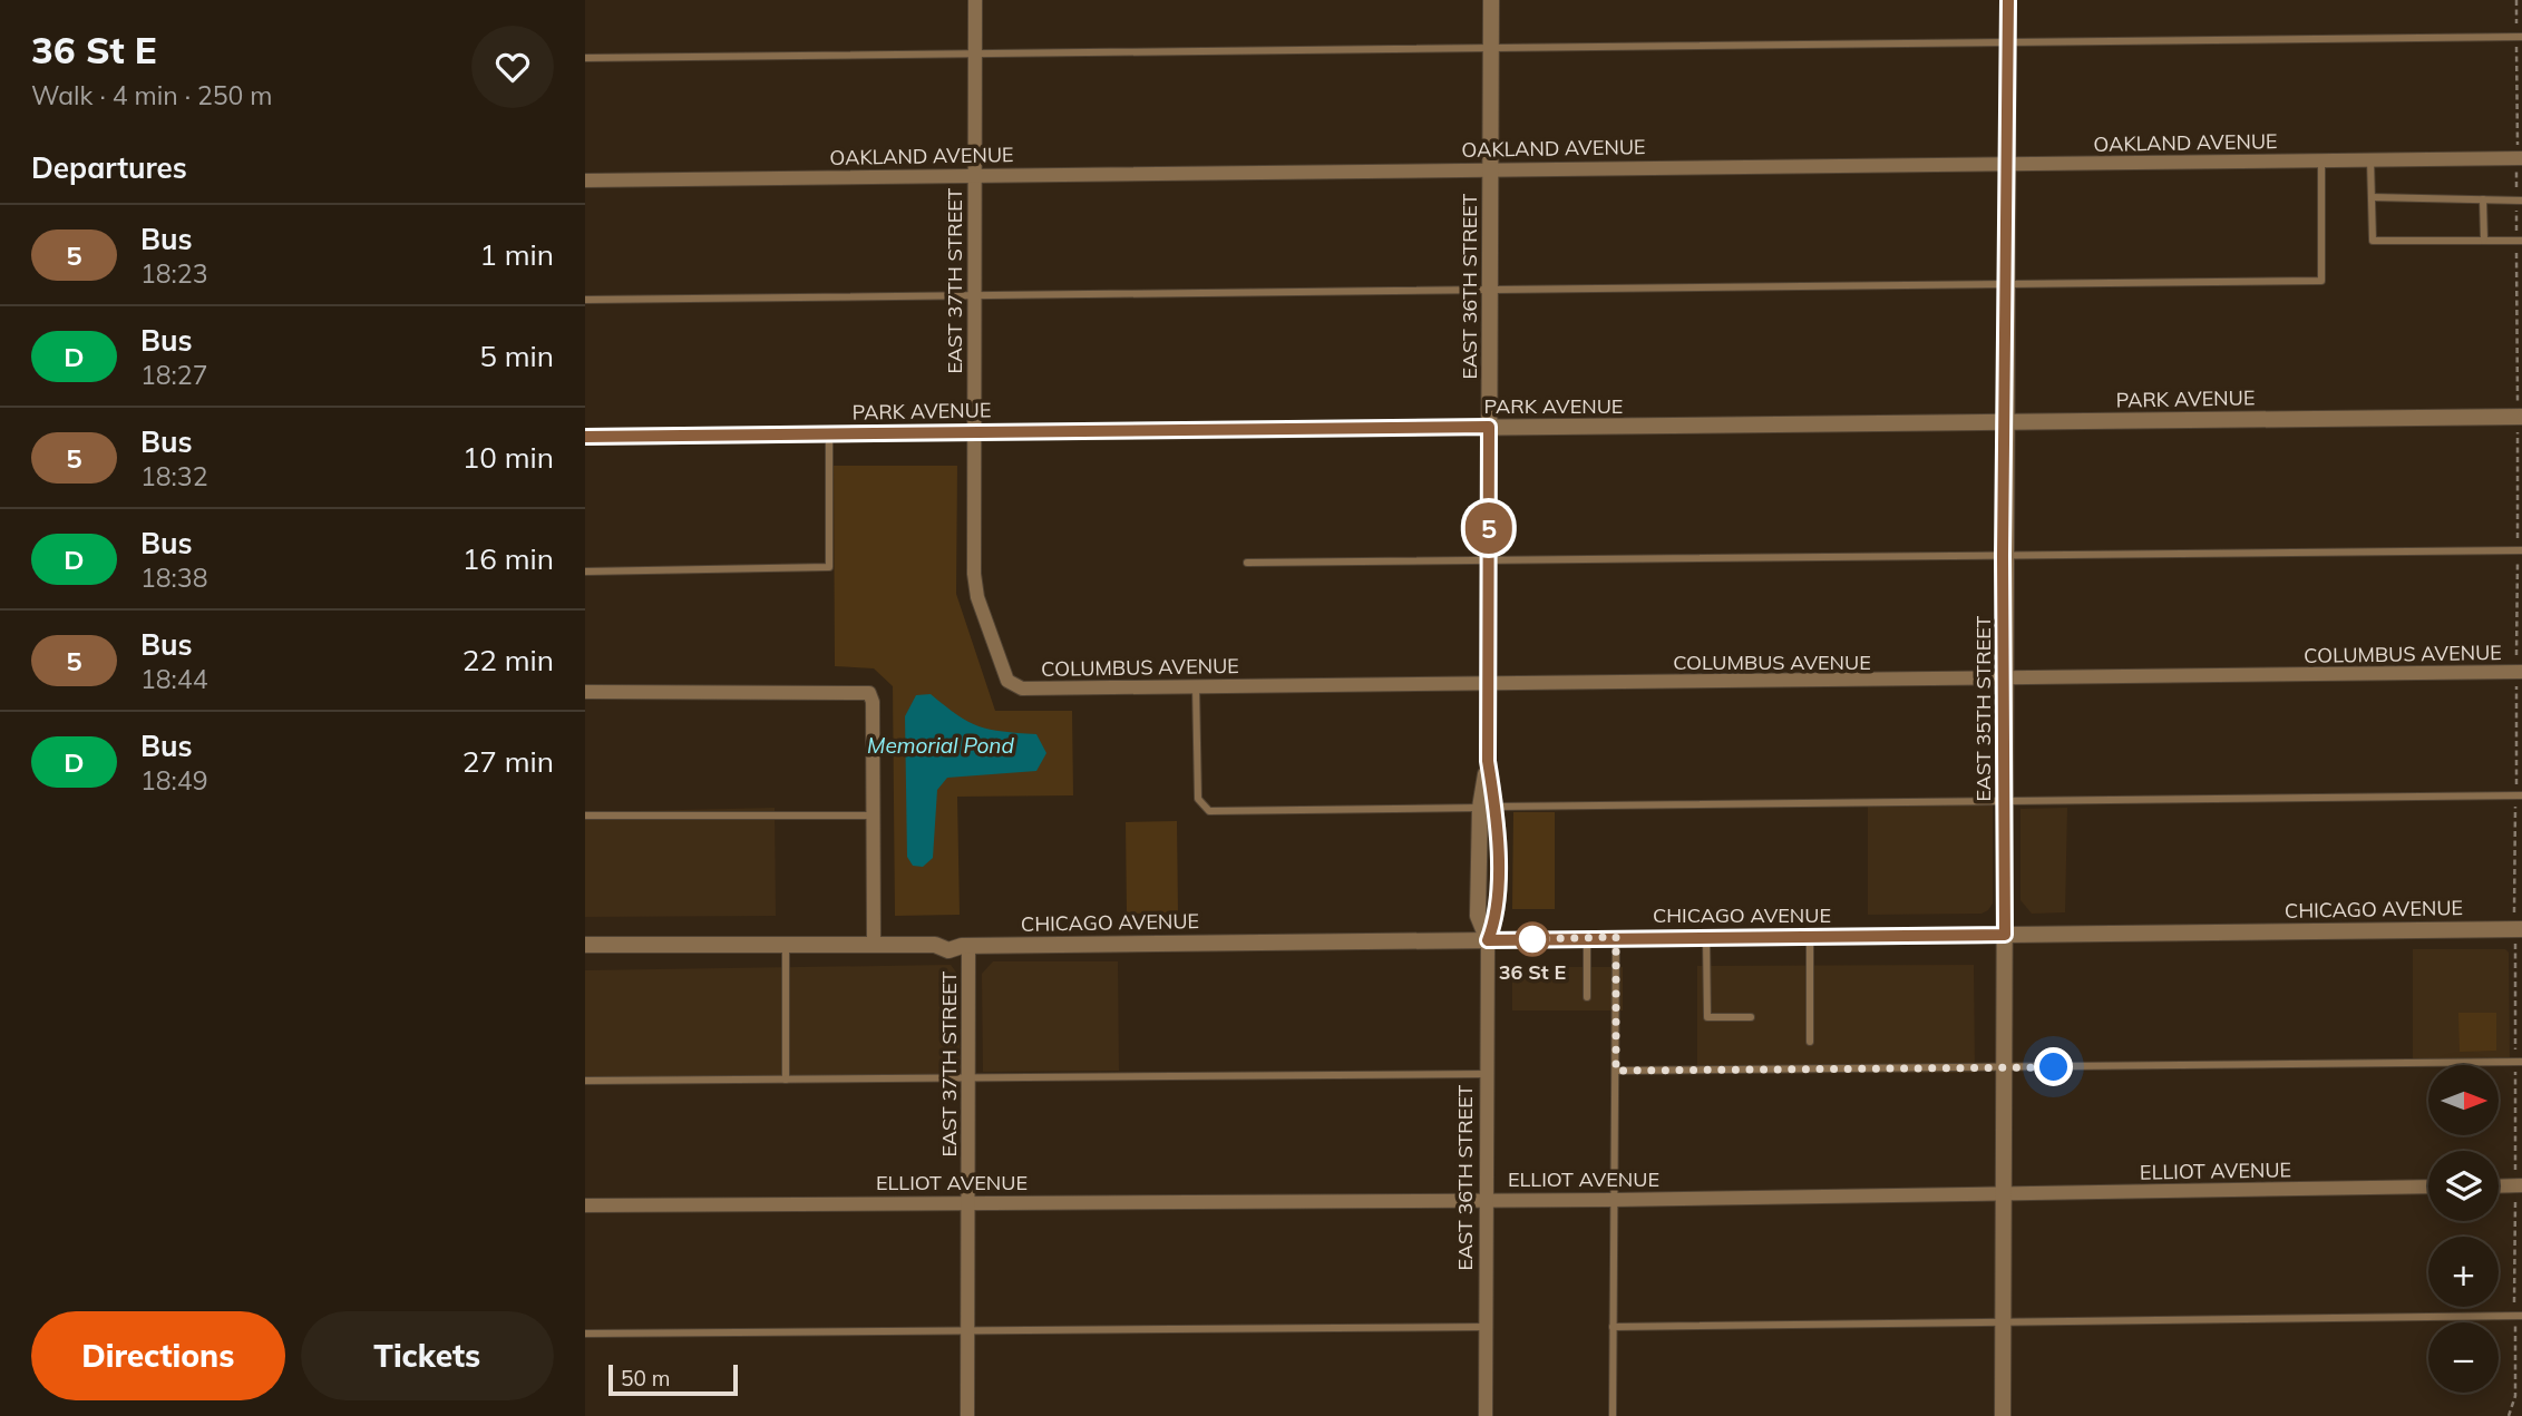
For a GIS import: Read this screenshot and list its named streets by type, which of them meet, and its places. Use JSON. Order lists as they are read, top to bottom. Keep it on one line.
{"streets":{"street":["OAKLAND AVENUE","EAST 37TH STREET","EAST 36TH STREET","PARK AVENUE","COLUMBUS AVENUE","EAST 35TH STREET","CHICAGO AVENUE","ELLIOT AVENUE"]},"crossings":[["OAKLAND AVENUE","EAST 37TH STREET"],["OAKLAND AVENUE","EAST 36TH STREET"],["OAKLAND AVENUE","EAST 35TH STREET"],["EAST 37TH STREET","PARK AVENUE"],["EAST 37TH STREET","COLUMBUS AVENUE"],["EAST 37TH STREET","CHICAGO AVENUE"],["EAST 37TH STREET","ELLIOT AVENUE"],["EAST 36TH STREET","PARK AVENUE"],["EAST 36TH STREET","COLUMBUS AVENUE"],["EAST 36TH STREET","CHICAGO AVENUE"],["EAST 36TH STREET","ELLIOT AVENUE"],["PARK AVENUE","EAST 35TH STREET"],["COLUMBUS AVENUE","EAST 35TH STREET"],["EAST 35TH STREET","CHICAGO AVENUE"],["EAST 35TH STREET","ELLIOT AVENUE"]],"water":["Memorial Pond"],"places":["36 St E"],"lines":["bus line 5"],"scale_bar":"50 m","north":"right","page":{"heading":[["36 St E","Walk · 4 min · 250 m"],"Departures"],"on_map":"5","list":[{"mark":"5","name":"Bus","note":"18:23","value":"1 min"},{"mark":"D","name":"Bus","note":"18:27","value":"5 min"},{"mark":"5","name":"Bus","note":"18:32","value":"10 min"},{"mark":"D","name":"Bus","note":"18:38","value":"16 min"},{"mark":"5","name":"Bus","note":"18:44","value":"22 min"},{"mark":"D","name":"Bus","note":"18:49","value":"27 min"}],"map_buttons":["+","−"],"buttons":["Directions","Tickets"],"scale":"50 m"}}
